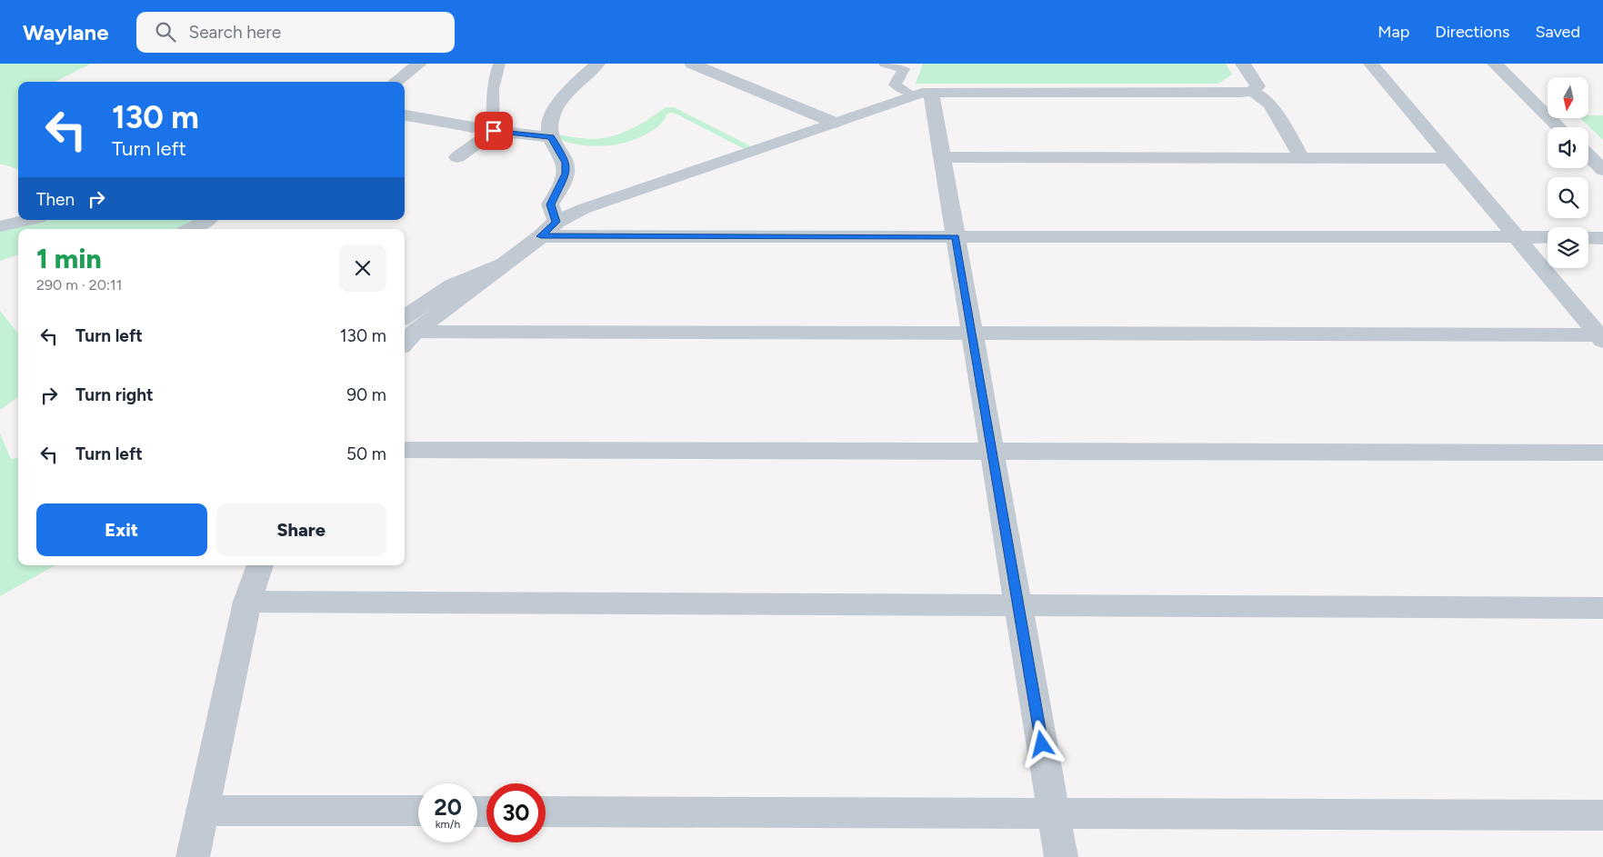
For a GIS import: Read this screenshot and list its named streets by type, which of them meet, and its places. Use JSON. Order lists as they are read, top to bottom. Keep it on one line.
{"north":"bottom","page":{"header":"Waylane","search":"Search here","nav":["Map","Directions","Saved"],"turn":["130 m","Turn left"],"then":"Then","heading":["1 min","290 m · 20:11"],"list":[{"name":"Turn left","value":"130 m"},{"name":"Turn right","value":"90 m"},{"name":"Turn left","value":"50 m"}],"buttons":["Exit","Share"],"speed":"20 km/h","limit":"30"}}
